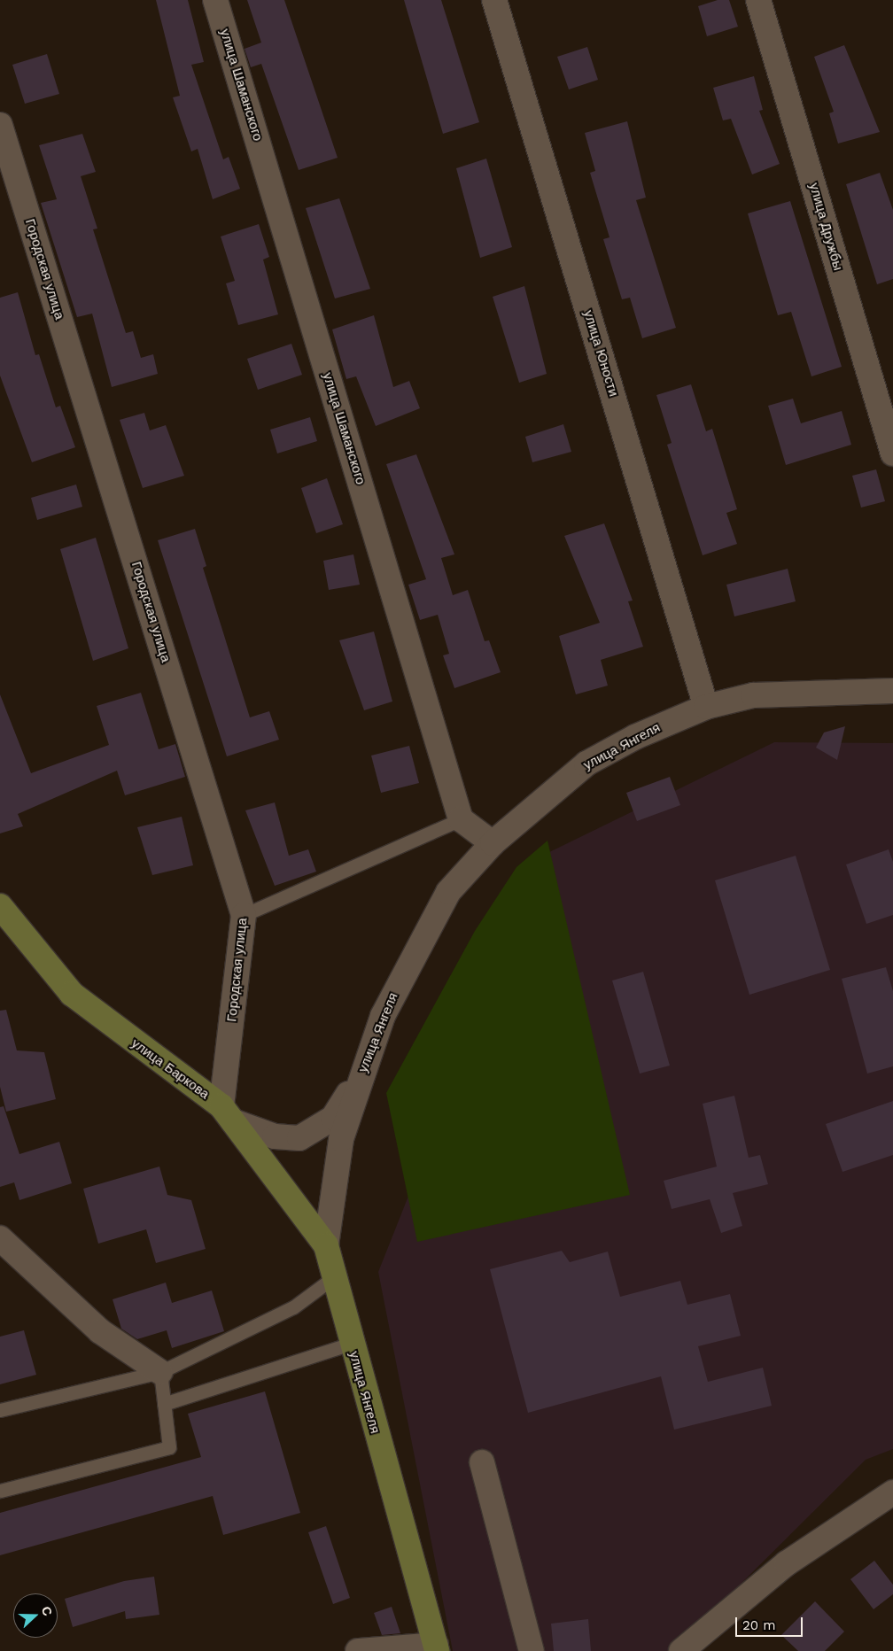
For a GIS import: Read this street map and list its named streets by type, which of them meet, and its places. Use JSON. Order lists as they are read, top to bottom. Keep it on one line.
{"streets":{"main road":["улица Янгеля","улица Баркова"],"street":["улица Шаманского","улица Дружбы","Городская улица","улица Юности"]},"crossings":[["Городская улица","улица Баркова"],["улица Юности","улица Янгеля"],["улица Янгеля","улица Баркова"]],"scale_bar":"20 m","north":"right"}
